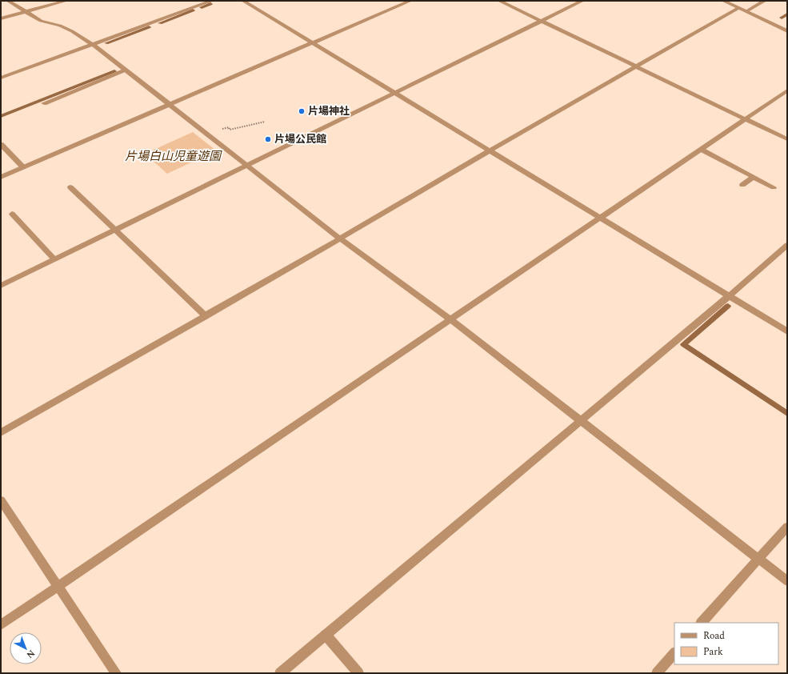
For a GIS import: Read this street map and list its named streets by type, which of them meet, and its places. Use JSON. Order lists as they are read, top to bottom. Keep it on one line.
{"parks":["片場白山児童遊園"],"places":["片場神社","片場公民館"],"legend":["Road","Park"],"north":"bottom right"}
